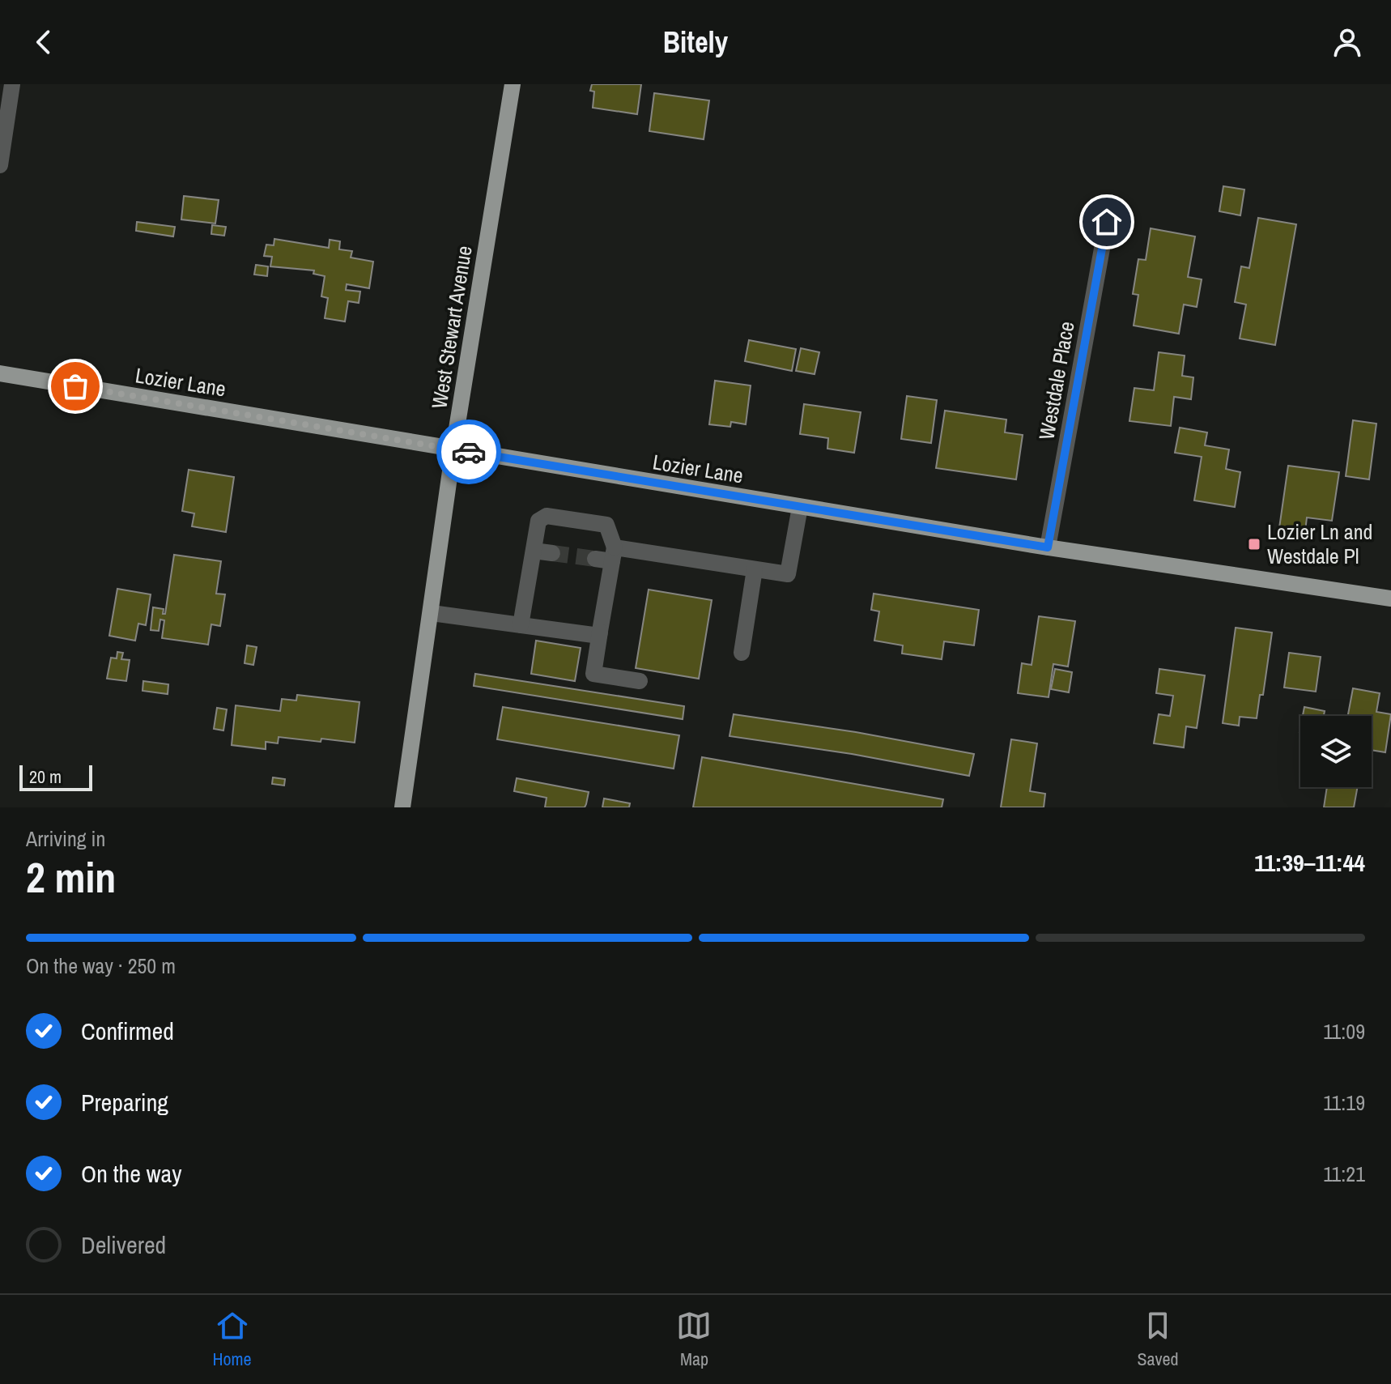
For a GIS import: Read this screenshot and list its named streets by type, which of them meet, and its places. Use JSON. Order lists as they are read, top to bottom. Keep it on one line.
{"streets":{"main road":["West Stewart Avenue","Lozier Lane"],"street":["Westdale Place"]},"crossings":[["West Stewart Avenue","Lozier Lane"],["Westdale Place","Lozier Lane"]],"places":{"transit":["Lozier Ln and Westdale Pl"]},"scale_bar":"20 m","page":{"header":"Bitely","scale":"20 m","heading":["2 min","Arriving in","11:39–11:44"],"bar":"On the way · 250 m","list":[["Confirmed","11:09"],["Preparing","11:19"],["On the way","11:21"],"Delivered"],"tabs":["Home","Map","Saved"]}}
